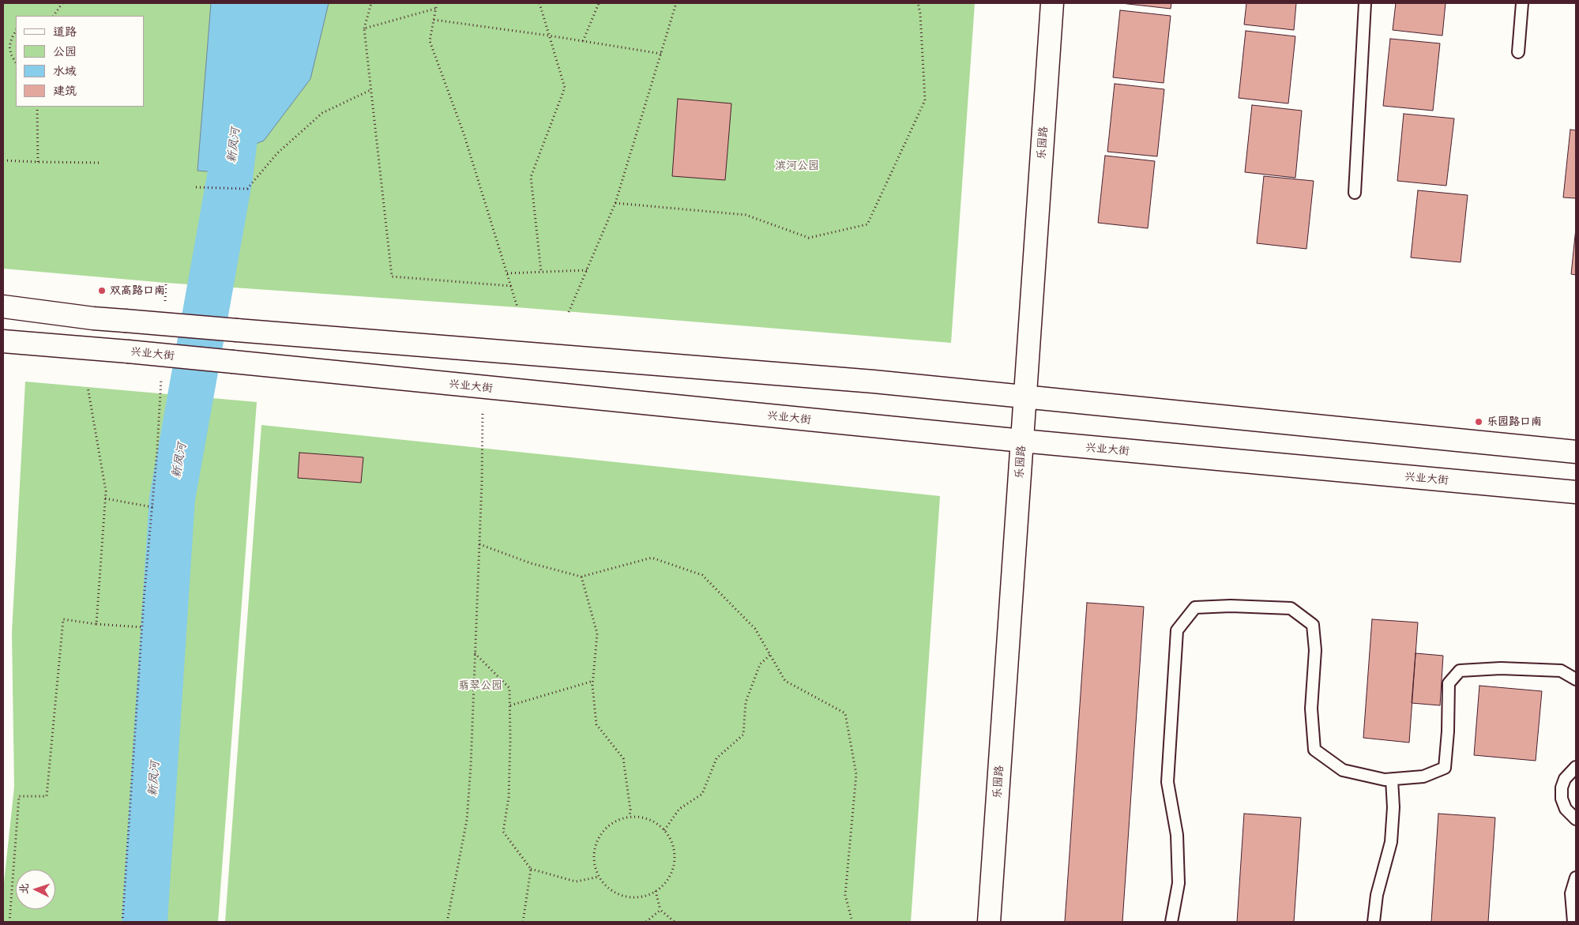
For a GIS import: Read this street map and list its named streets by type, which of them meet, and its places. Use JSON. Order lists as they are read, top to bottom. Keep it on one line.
{"streets":{"main road":["乐园路","兴业大街"]},"crossings":[["乐园路","兴业大街"]],"water":["新凤河"],"parks":["滨河公园","翡翠公园"],"places":["双高路口南","乐园路口南"],"legend":["道路","公园","水域","建筑"],"north":"left"}
